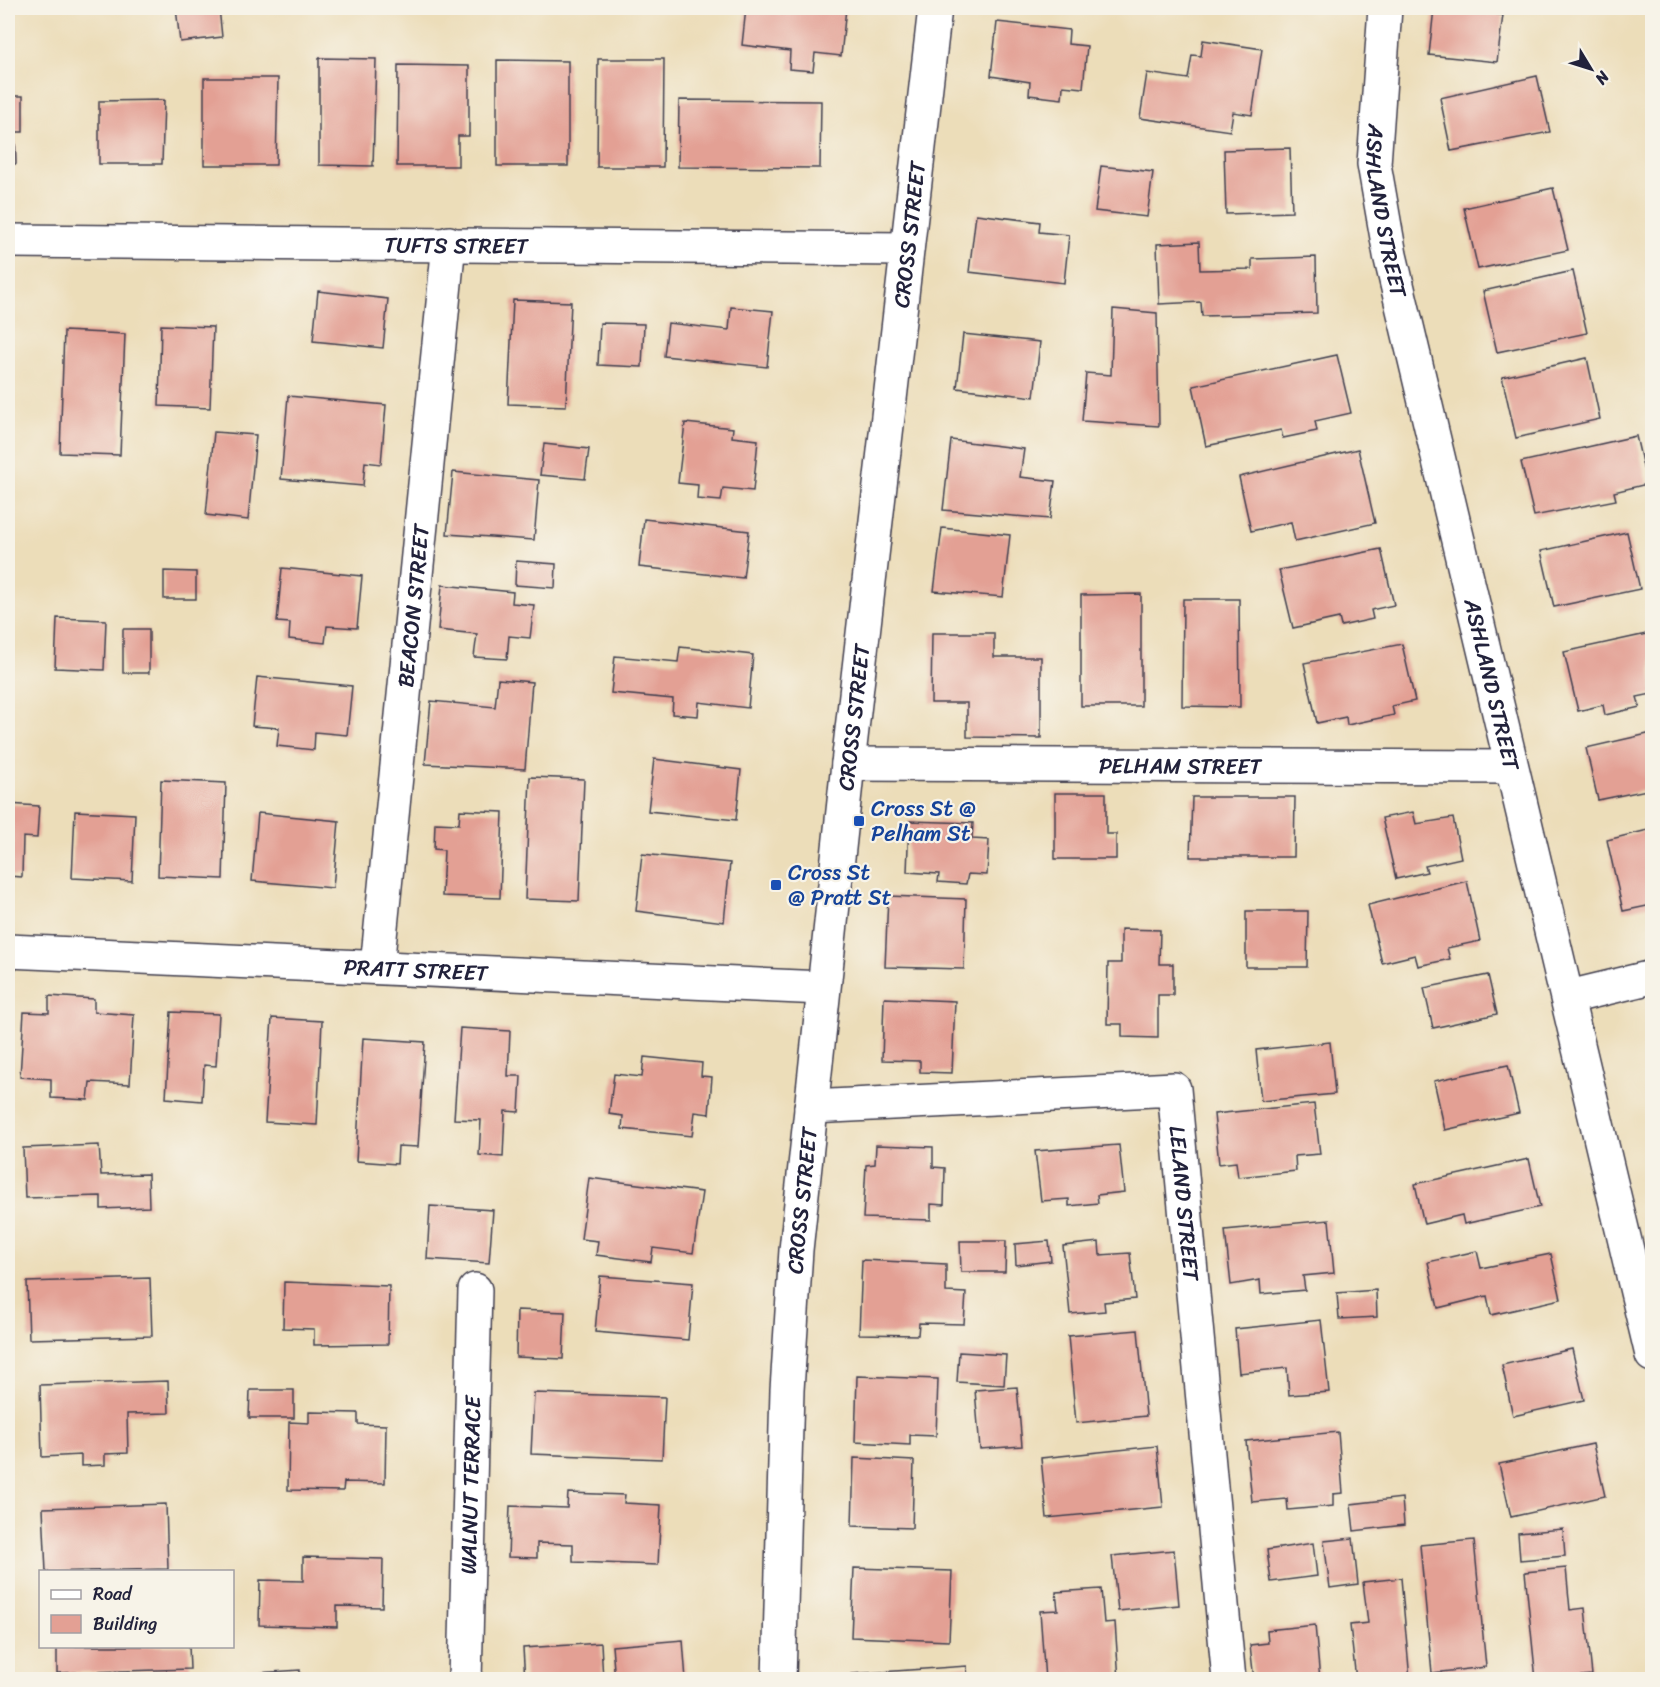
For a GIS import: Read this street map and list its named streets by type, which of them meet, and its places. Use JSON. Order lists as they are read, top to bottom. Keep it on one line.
{"streets":{"street":["ASHLAND STREET","CROSS STREET","TUFTS STREET","BEACON STREET","PELHAM STREET","PRATT STREET","LELAND STREET","WALNUT TERRACE"]},"crossings":[["ASHLAND STREET","PELHAM STREET"],["CROSS STREET","TUFTS STREET"],["CROSS STREET","PELHAM STREET"],["CROSS STREET","PRATT STREET"],["CROSS STREET","LELAND STREET"],["TUFTS STREET","BEACON STREET"],["BEACON STREET","PRATT STREET"]],"places":{"transit":["Cross St @ Pelham St","Cross St @ Pratt St"]},"legend":["Road","Building"],"north":"bottom right"}
